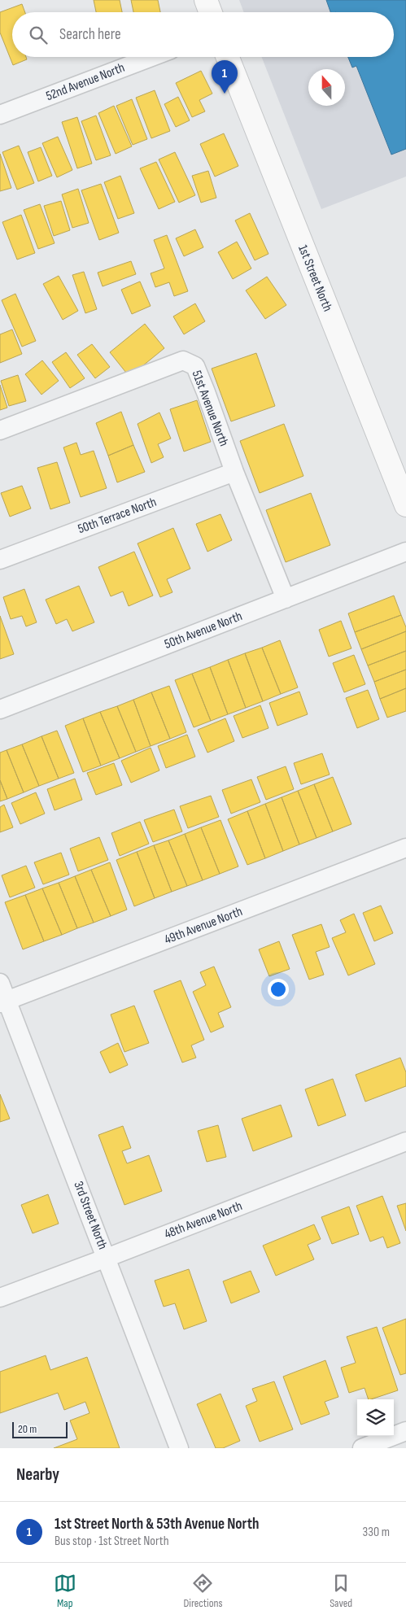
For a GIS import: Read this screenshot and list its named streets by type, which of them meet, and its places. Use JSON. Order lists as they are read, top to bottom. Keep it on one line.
{"streets":{"street":["52nd Avenue North","1st Street North","51st Avenue North","50th Terrace North","50th Avenue North","49th Avenue North","3rd Street North","48th Avenue North"]},"crossings":[["51st Avenue North","50th Terrace North"],["51st Avenue North","50th Avenue North"],["49th Avenue North","3rd Street North"],["3rd Street North","48th Avenue North"]],"scale_bar":"20 m","north":"top","page":{"search":"Search here","pins":"1","scale":"20 m","heading":"Nearby","list":[{"mark":"1","name":"1st Street North & 53th Avenue North","note":"Bus stop · 1st Street North","value":"330 m"}],"nav":["Map","Directions","Saved"]}}
